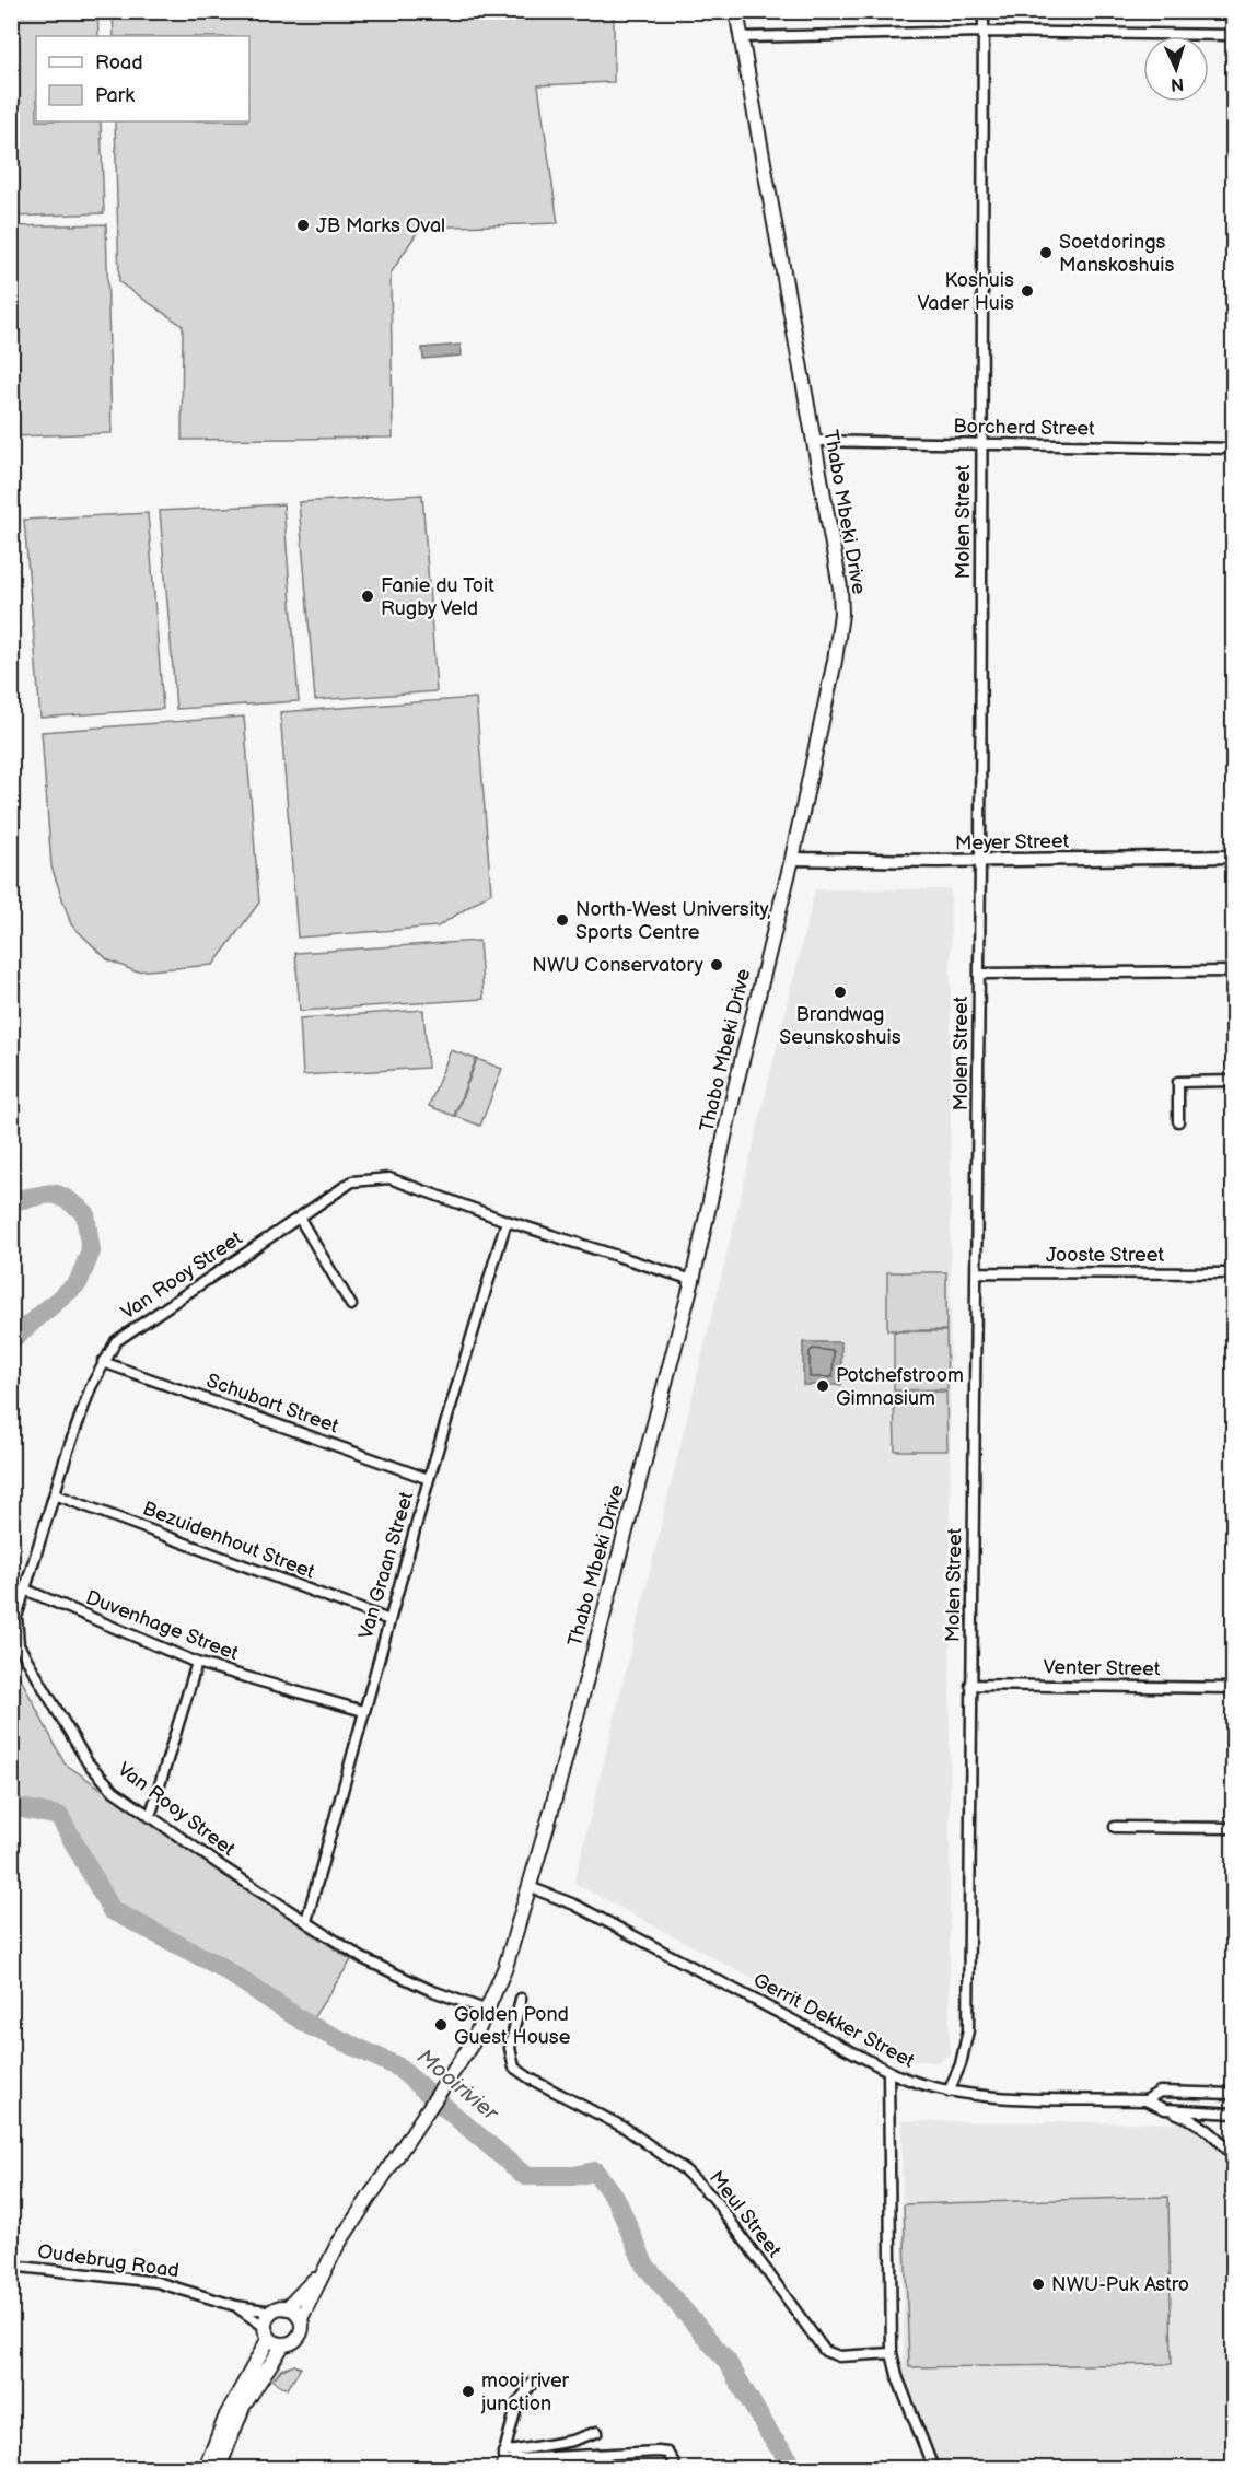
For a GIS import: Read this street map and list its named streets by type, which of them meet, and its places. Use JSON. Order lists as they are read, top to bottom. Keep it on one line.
{"streets":{"main road":["Thabo Mbeki Drive"],"street":["Borcherd Street","Molen Street","Meyer Street","Jooste Street","Van Rooy Street","Schubart Street","Bezuidenhout Street","Van Graan Street","Duvenhage Street","Venter Street","Gerrit Dekker Street","Meul Street","Oudebrug Road"]},"crossings":[["Borcherd Street","Thabo Mbeki Drive"],["Borcherd Street","Molen Street"],["Thabo Mbeki Drive","Meyer Street"],["Thabo Mbeki Drive","Van Rooy Street"],["Thabo Mbeki Drive","Gerrit Dekker Street"],["Molen Street","Meyer Street"],["Molen Street","Jooste Street"],["Molen Street","Venter Street"],["Molen Street","Gerrit Dekker Street"],["Van Rooy Street","Schubart Street"],["Van Rooy Street","Bezuidenhout Street"],["Van Rooy Street","Van Graan Street"],["Van Rooy Street","Duvenhage Street"],["Schubart Street","Van Graan Street"],["Bezuidenhout Street","Van Graan Street"],["Van Graan Street","Duvenhage Street"]],"water":["Mooirivier"],"places":["JB Marks Oval","Soetdorings Manskoshuis","Koshuis Vader Huis","Fanie du Toit Rugby Veld","North-West University, Sports Centre","NWU Conservatory","Brandwag Seunskoshuis","Potchefstroom Gimnasium","Golden Pond Guest House","NWU-Puk Astro","mooi river junction"],"legend":["Road","Park"],"north":"bottom"}
